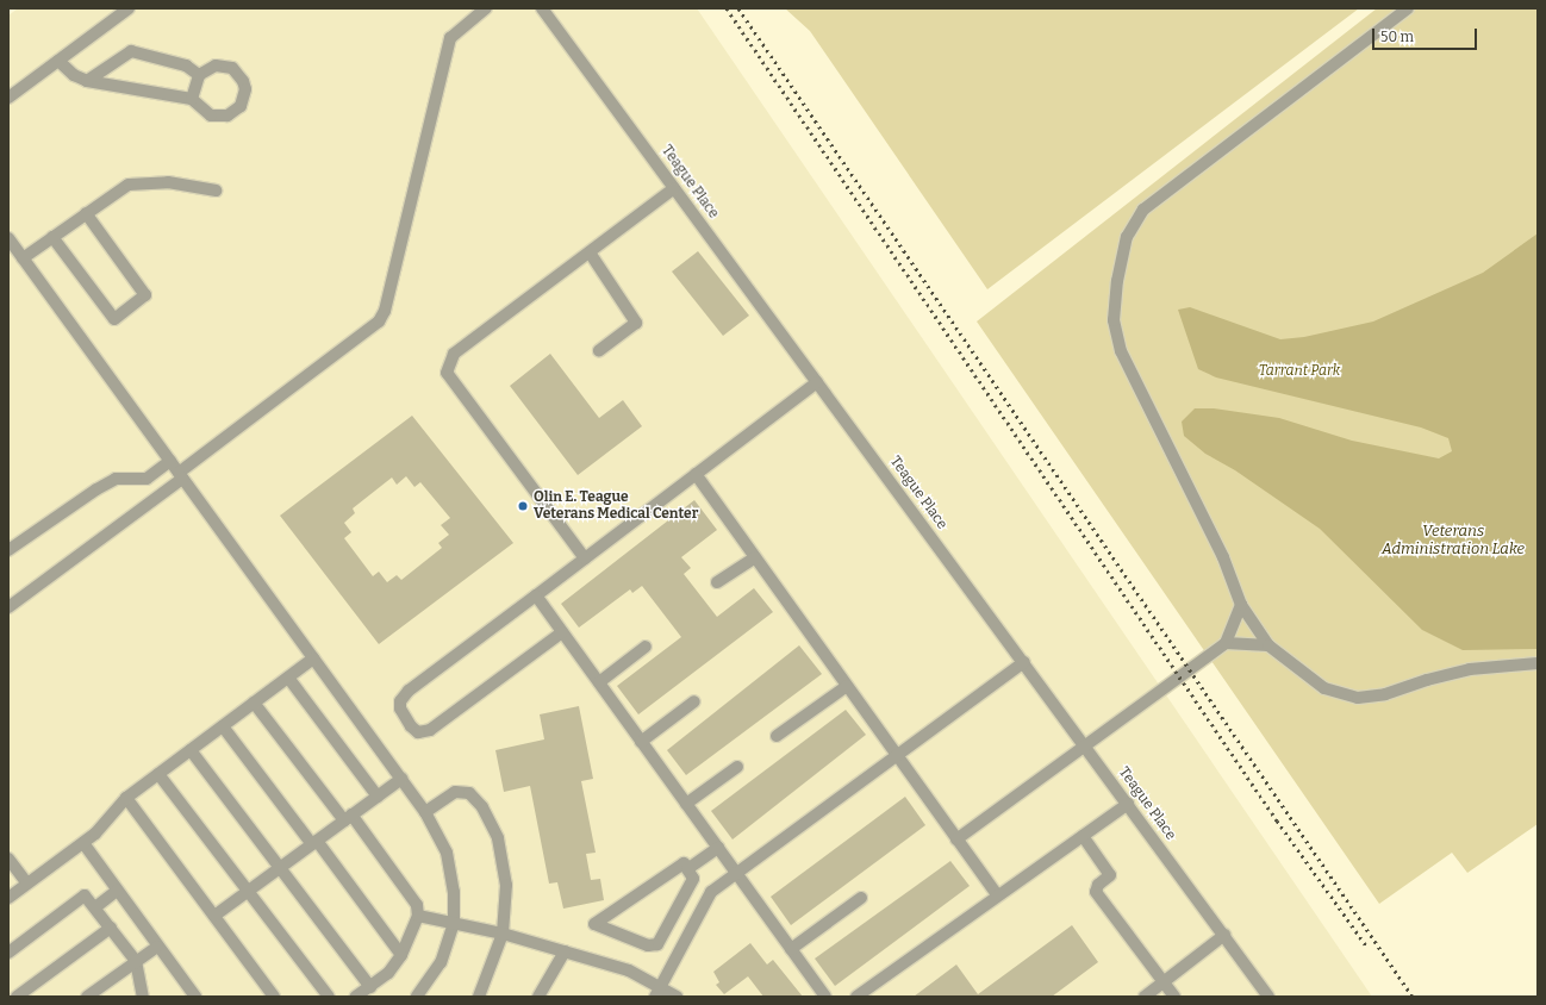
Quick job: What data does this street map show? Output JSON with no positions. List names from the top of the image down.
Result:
{
  "streets": {
    "lane": ["Teague Place"]
  },
  "water": ["Veterans Administration Lake"],
  "parks": ["Tarrant Park"],
  "places": ["Olin E. Teague Veterans Medical Center"],
  "scale_bar": "50 m"
}
